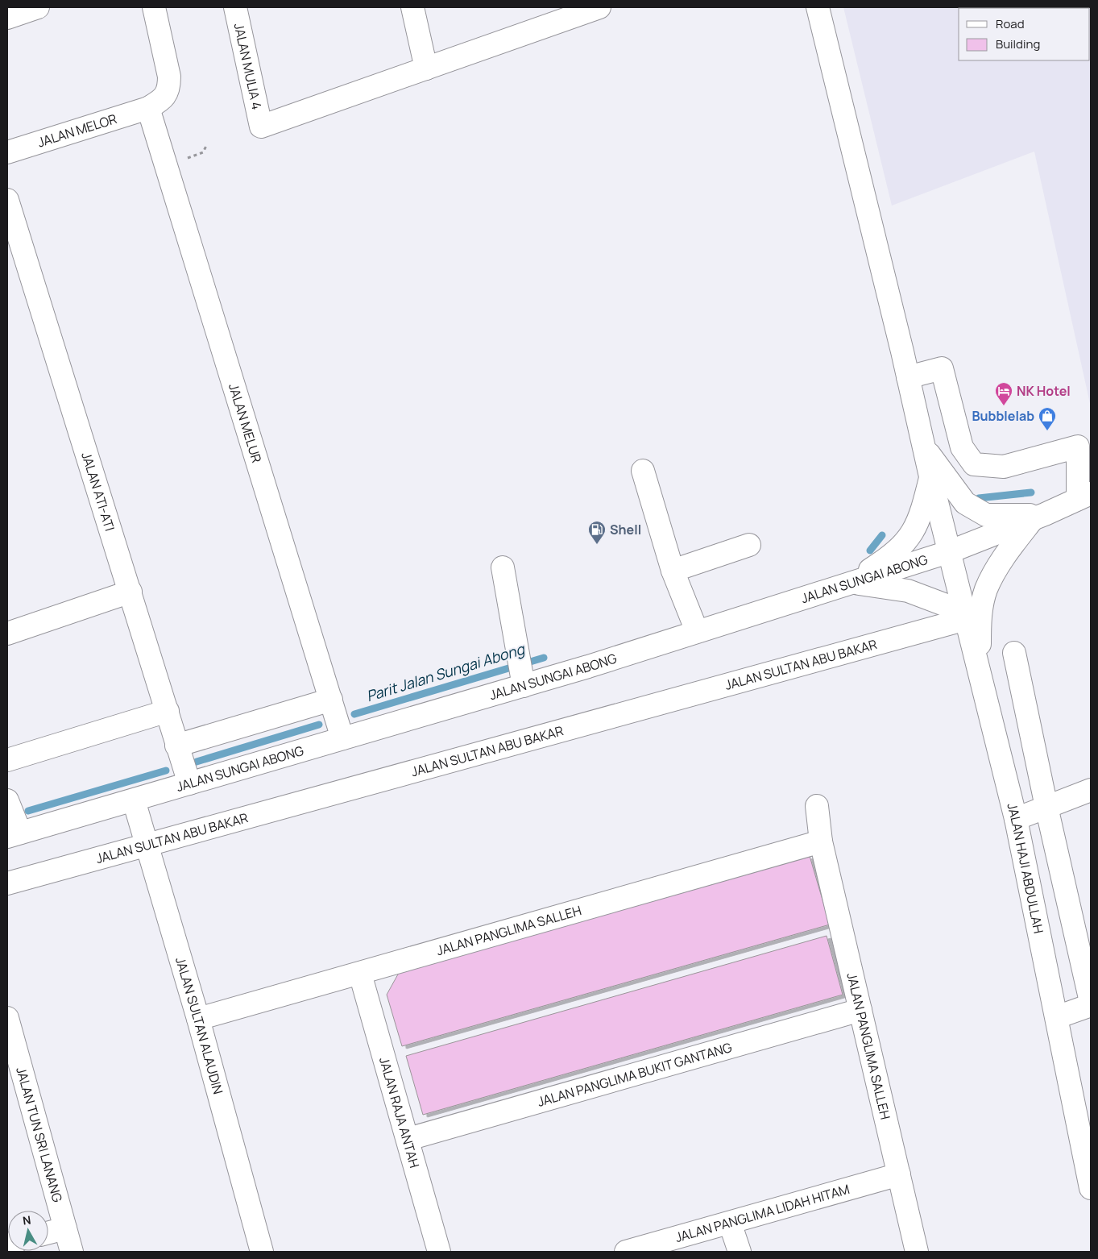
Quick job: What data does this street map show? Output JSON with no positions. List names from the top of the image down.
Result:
{
  "streets": {
    "street": [
      "JALAN MULIA 4",
      "JALAN MELOR",
      "JALAN MELUR",
      "JALAN ATI-ATI",
      "JALAN SUNGAI ABONG",
      "JALAN SULTAN ABU BAKAR",
      "JALAN HAJI ABDULLAH",
      "JALAN PANGLIMA SALLEH",
      "JALAN SULTAN ALAUDIN",
      "JALAN PANGLIMA BUKIT GANTANG",
      "JALAN RAJA ANTAH",
      "JALAN TUN SRI LANANG",
      "JALAN PANGLIMA LIDAH HITAM"
    ]
  },
  "crossings": [
    ["JALAN MELOR", "JALAN MELUR"],
    ["JALAN MELUR", "JALAN SUNGAI ABONG"],
    ["JALAN ATI-ATI", "JALAN SUNGAI ABONG"],
    ["JALAN SUNGAI ABONG", "JALAN HAJI ABDULLAH"],
    ["JALAN SUNGAI ABONG", "JALAN SULTAN ALAUDIN"],
    ["JALAN SULTAN ABU BAKAR", "JALAN HAJI ABDULLAH"],
    ["JALAN SULTAN ABU BAKAR", "JALAN SULTAN ALAUDIN"],
    ["JALAN PANGLIMA SALLEH", "JALAN SULTAN ALAUDIN"],
    ["JALAN PANGLIMA SALLEH", "JALAN PANGLIMA BUKIT GANTANG"],
    ["JALAN PANGLIMA SALLEH", "JALAN RAJA ANTAH"],
    ["JALAN PANGLIMA SALLEH", "JALAN PANGLIMA LIDAH HITAM"],
    ["JALAN PANGLIMA BUKIT GANTANG", "JALAN RAJA ANTAH"]
  ],
  "water": ["Parit Jalan Sungai Abong"],
  "places": {
    "hotel": ["NK Hotel"],
    "shop": ["Bubblelab"],
    "fuel station": ["Shell"]
  },
  "legend": ["Road", "Building"],
  "north": "top"
}
